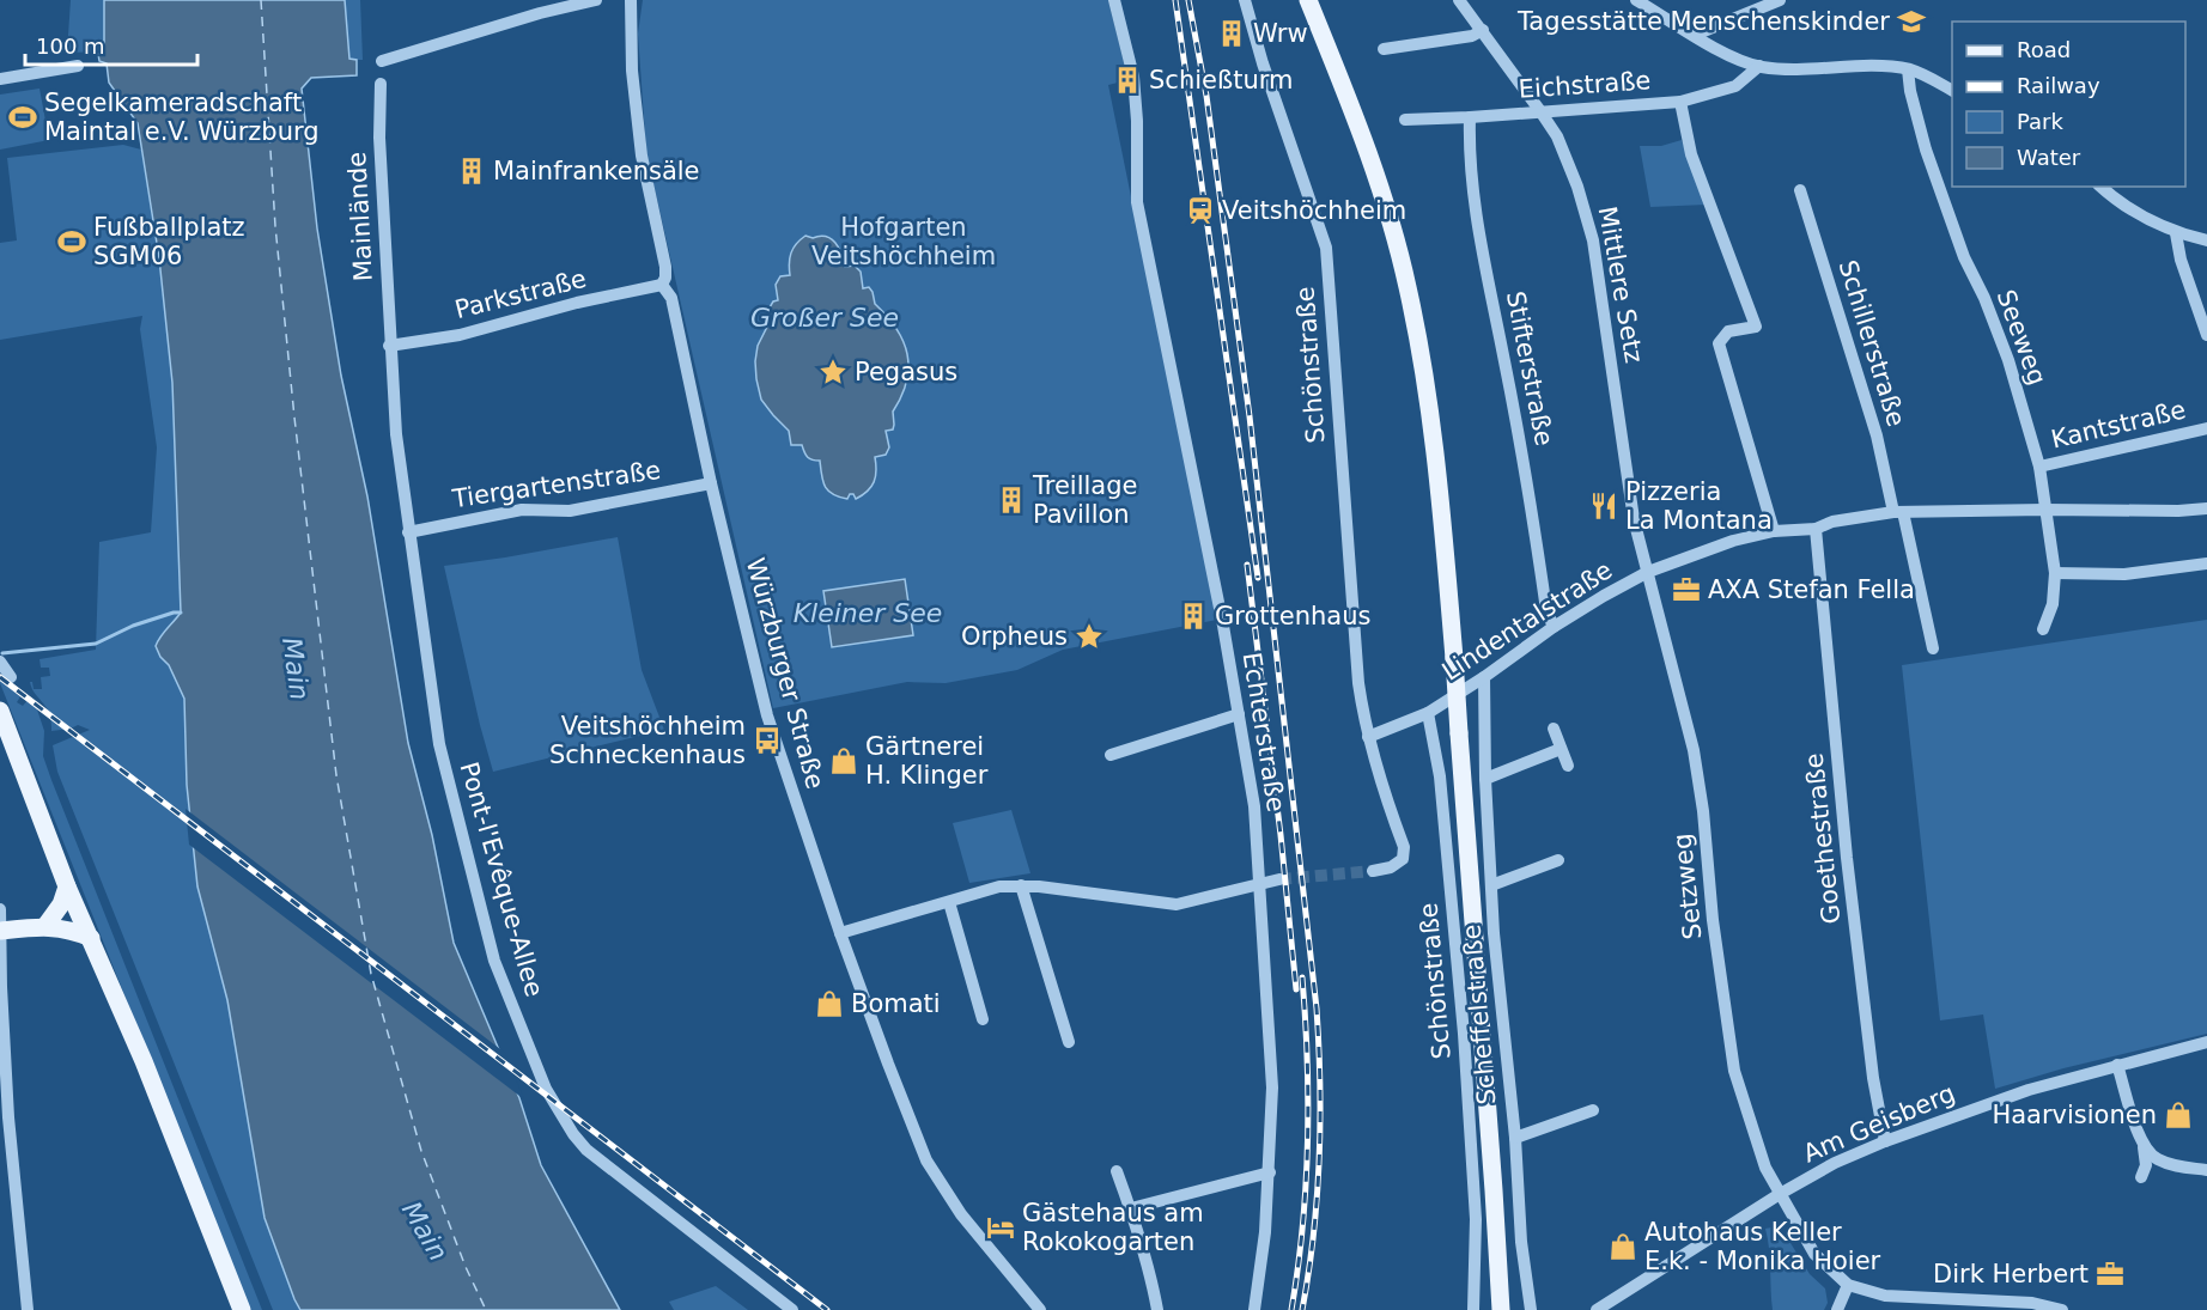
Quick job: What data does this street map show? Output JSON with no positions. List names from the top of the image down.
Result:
{
  "streets": {
    "street": [
      "Eichstraße",
      "Mainlände",
      "Mittlere Setz",
      "Parkstraße",
      "Seeweg",
      "Schillerstraße",
      "Schönstraße",
      "Stifterstraße",
      "Kantstraße",
      "Tiergartenstraße",
      "Lindentalstraße",
      "Würzburger Straße",
      "Echterstraße",
      "Goethestraße",
      "Pont-l'Evêque-Allee",
      "Setzweg",
      "Scheffelstraße",
      "Am Geisberg"
    ]
  },
  "crossings": [
    ["Eichstraße", "Mittlere Setz"],
    ["Eichstraße", "Stifterstraße"],
    ["Mainlände", "Parkstraße"],
    ["Mainlände", "Pont-l'Evêque-Allee"],
    ["Mittlere Setz", "Lindentalstraße"],
    ["Mittlere Setz", "Setzweg"],
    ["Parkstraße", "Würzburger Straße"],
    ["Parkstraße", "Pont-l'Evêque-Allee"],
    ["Seeweg", "Kantstraße"],
    ["Seeweg", "Lindentalstraße"],
    ["Schillerstraße", "Lindentalstraße"],
    ["Schönstraße", "Lindentalstraße"],
    ["Stifterstraße", "Lindentalstraße"],
    ["Tiergartenstraße", "Würzburger Straße"],
    ["Tiergartenstraße", "Pont-l'Evêque-Allee"],
    ["Lindentalstraße", "Goethestraße"],
    ["Lindentalstraße", "Setzweg"],
    ["Lindentalstraße", "Scheffelstraße"],
    ["Goethestraße", "Am Geisberg"],
    ["Setzweg", "Am Geisberg"]
  ],
  "water": ["Großer See", "Kleiner See", "Main"],
  "parks": ["Hofgarten Veitshöchheim"],
  "places": {
    "school or university": ["Tagesstätte Menschenskinder"],
    "building": [
      "Wrw",
      "Schießturm",
      "Mainfrankensäle",
      "Treillage Pavillon",
      "Grottenhaus"
    ],
    "sports": ["Segelkameradschaft Maintal e.V. Würzburg", "Fußballplatz SGM06"],
    "station": ["Veitshöchheim"],
    "place": ["Pegasus", "Orpheus"],
    "restaurant": ["Pizzeria La Montana"],
    "office": ["AXA Stefan Fella", "Dirk Herbert"],
    "bus stop": ["Veitshöchheim Schneckenhaus"],
    "shop": [
      "Gärtnerei H. Klinger",
      "Bomati",
      "Haarvisionen",
      "Autohaus Keller E.k. - Monika Hoier"
    ],
    "hotel": ["Gästehaus am Rokokogarten"]
  },
  "legend": [
    "Road",
    "Railway",
    "Park",
    "Water"
  ],
  "scale_bar": "100 m"
}
